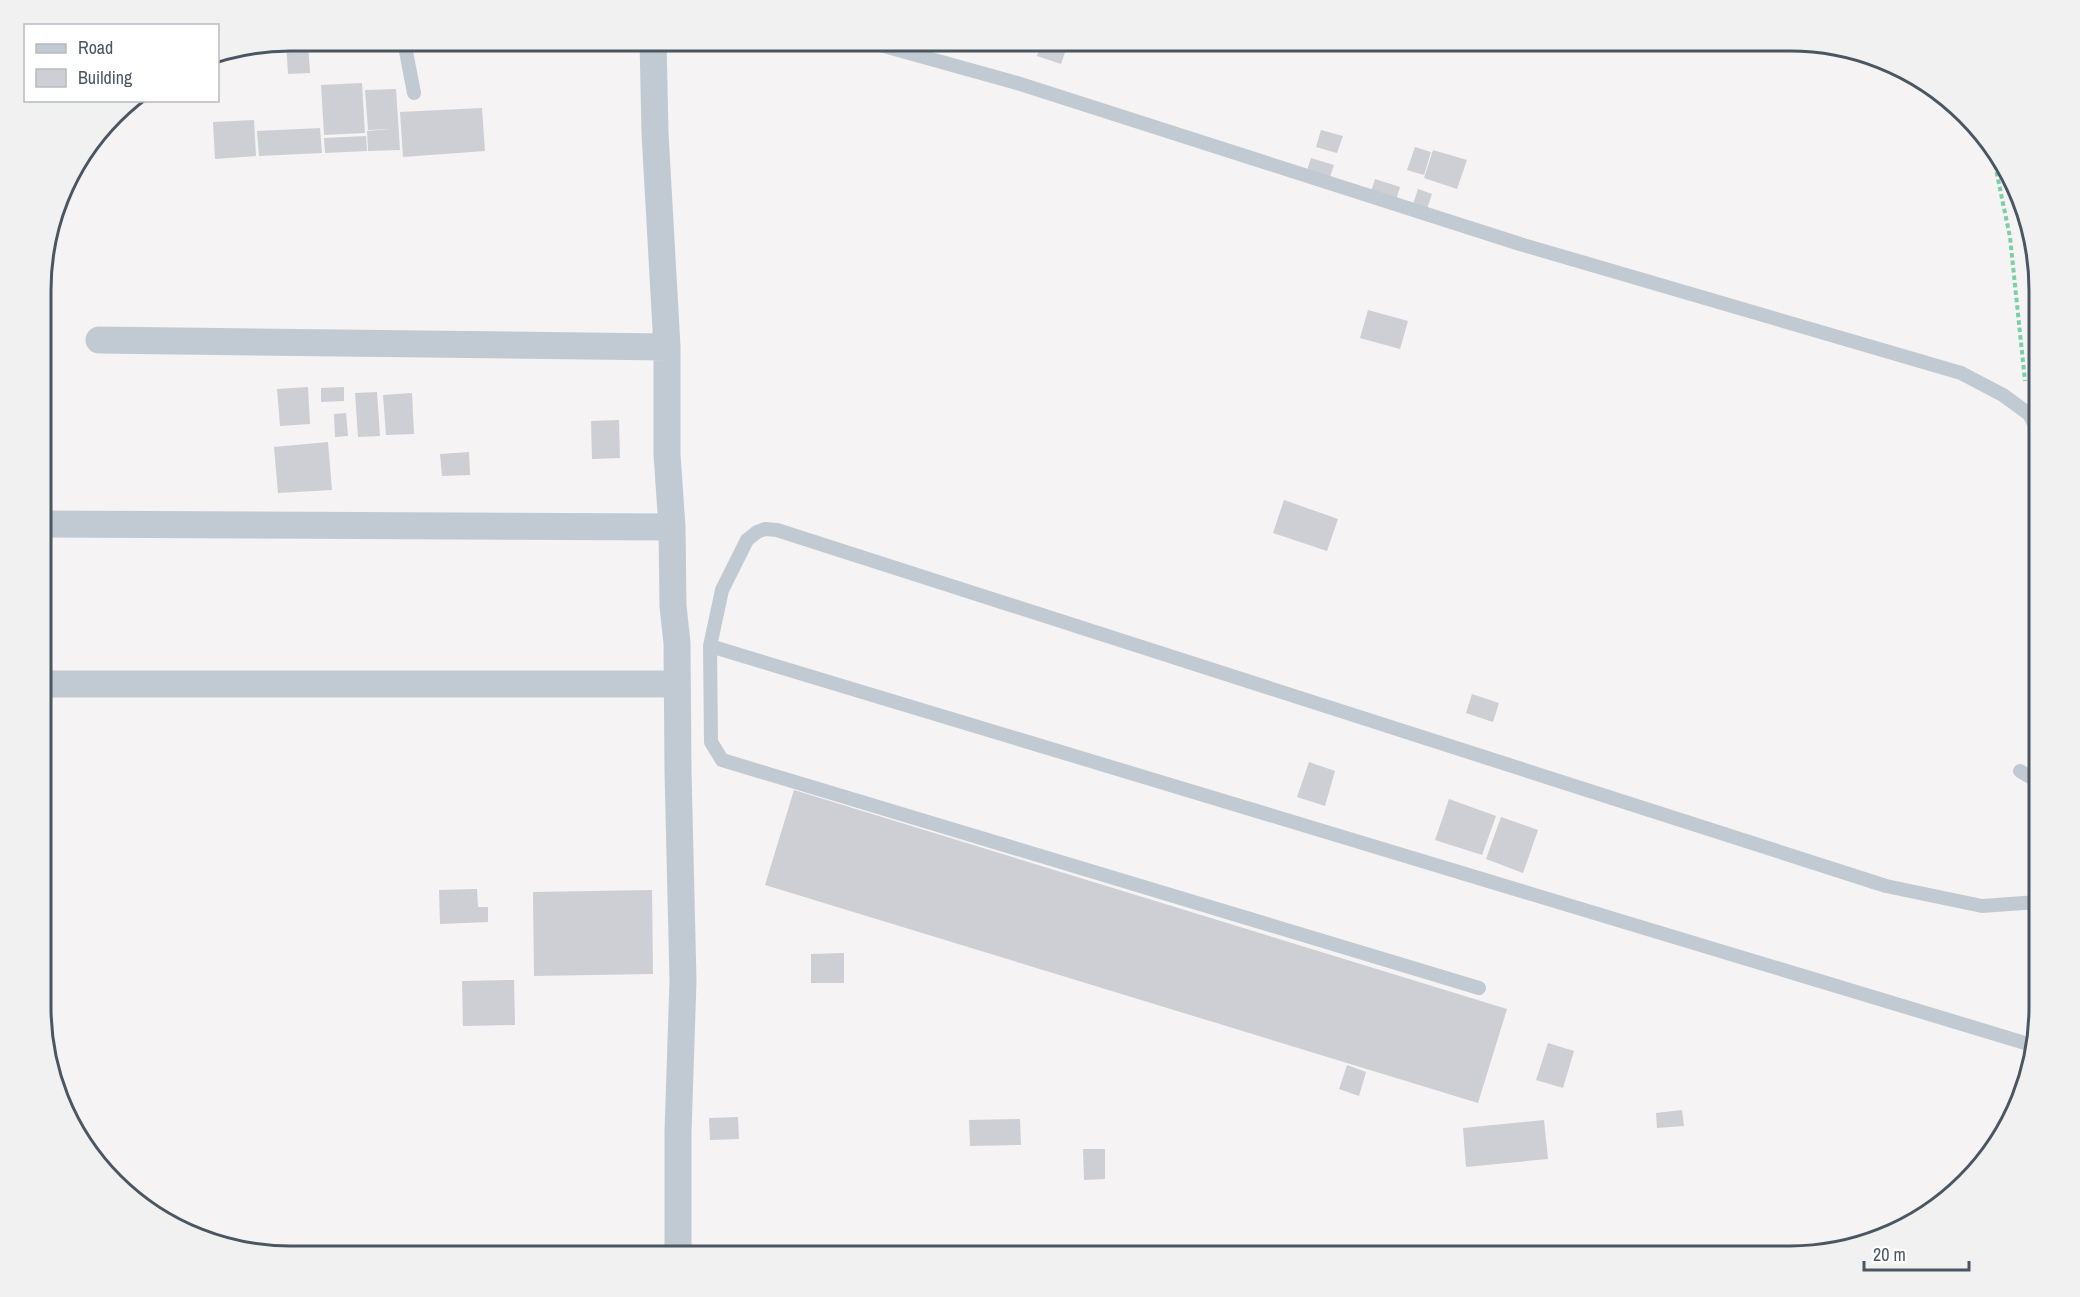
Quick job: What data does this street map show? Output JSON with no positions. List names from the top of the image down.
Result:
{
  "legend": ["Road", "Building"],
  "scale_bar": "20 m"
}
